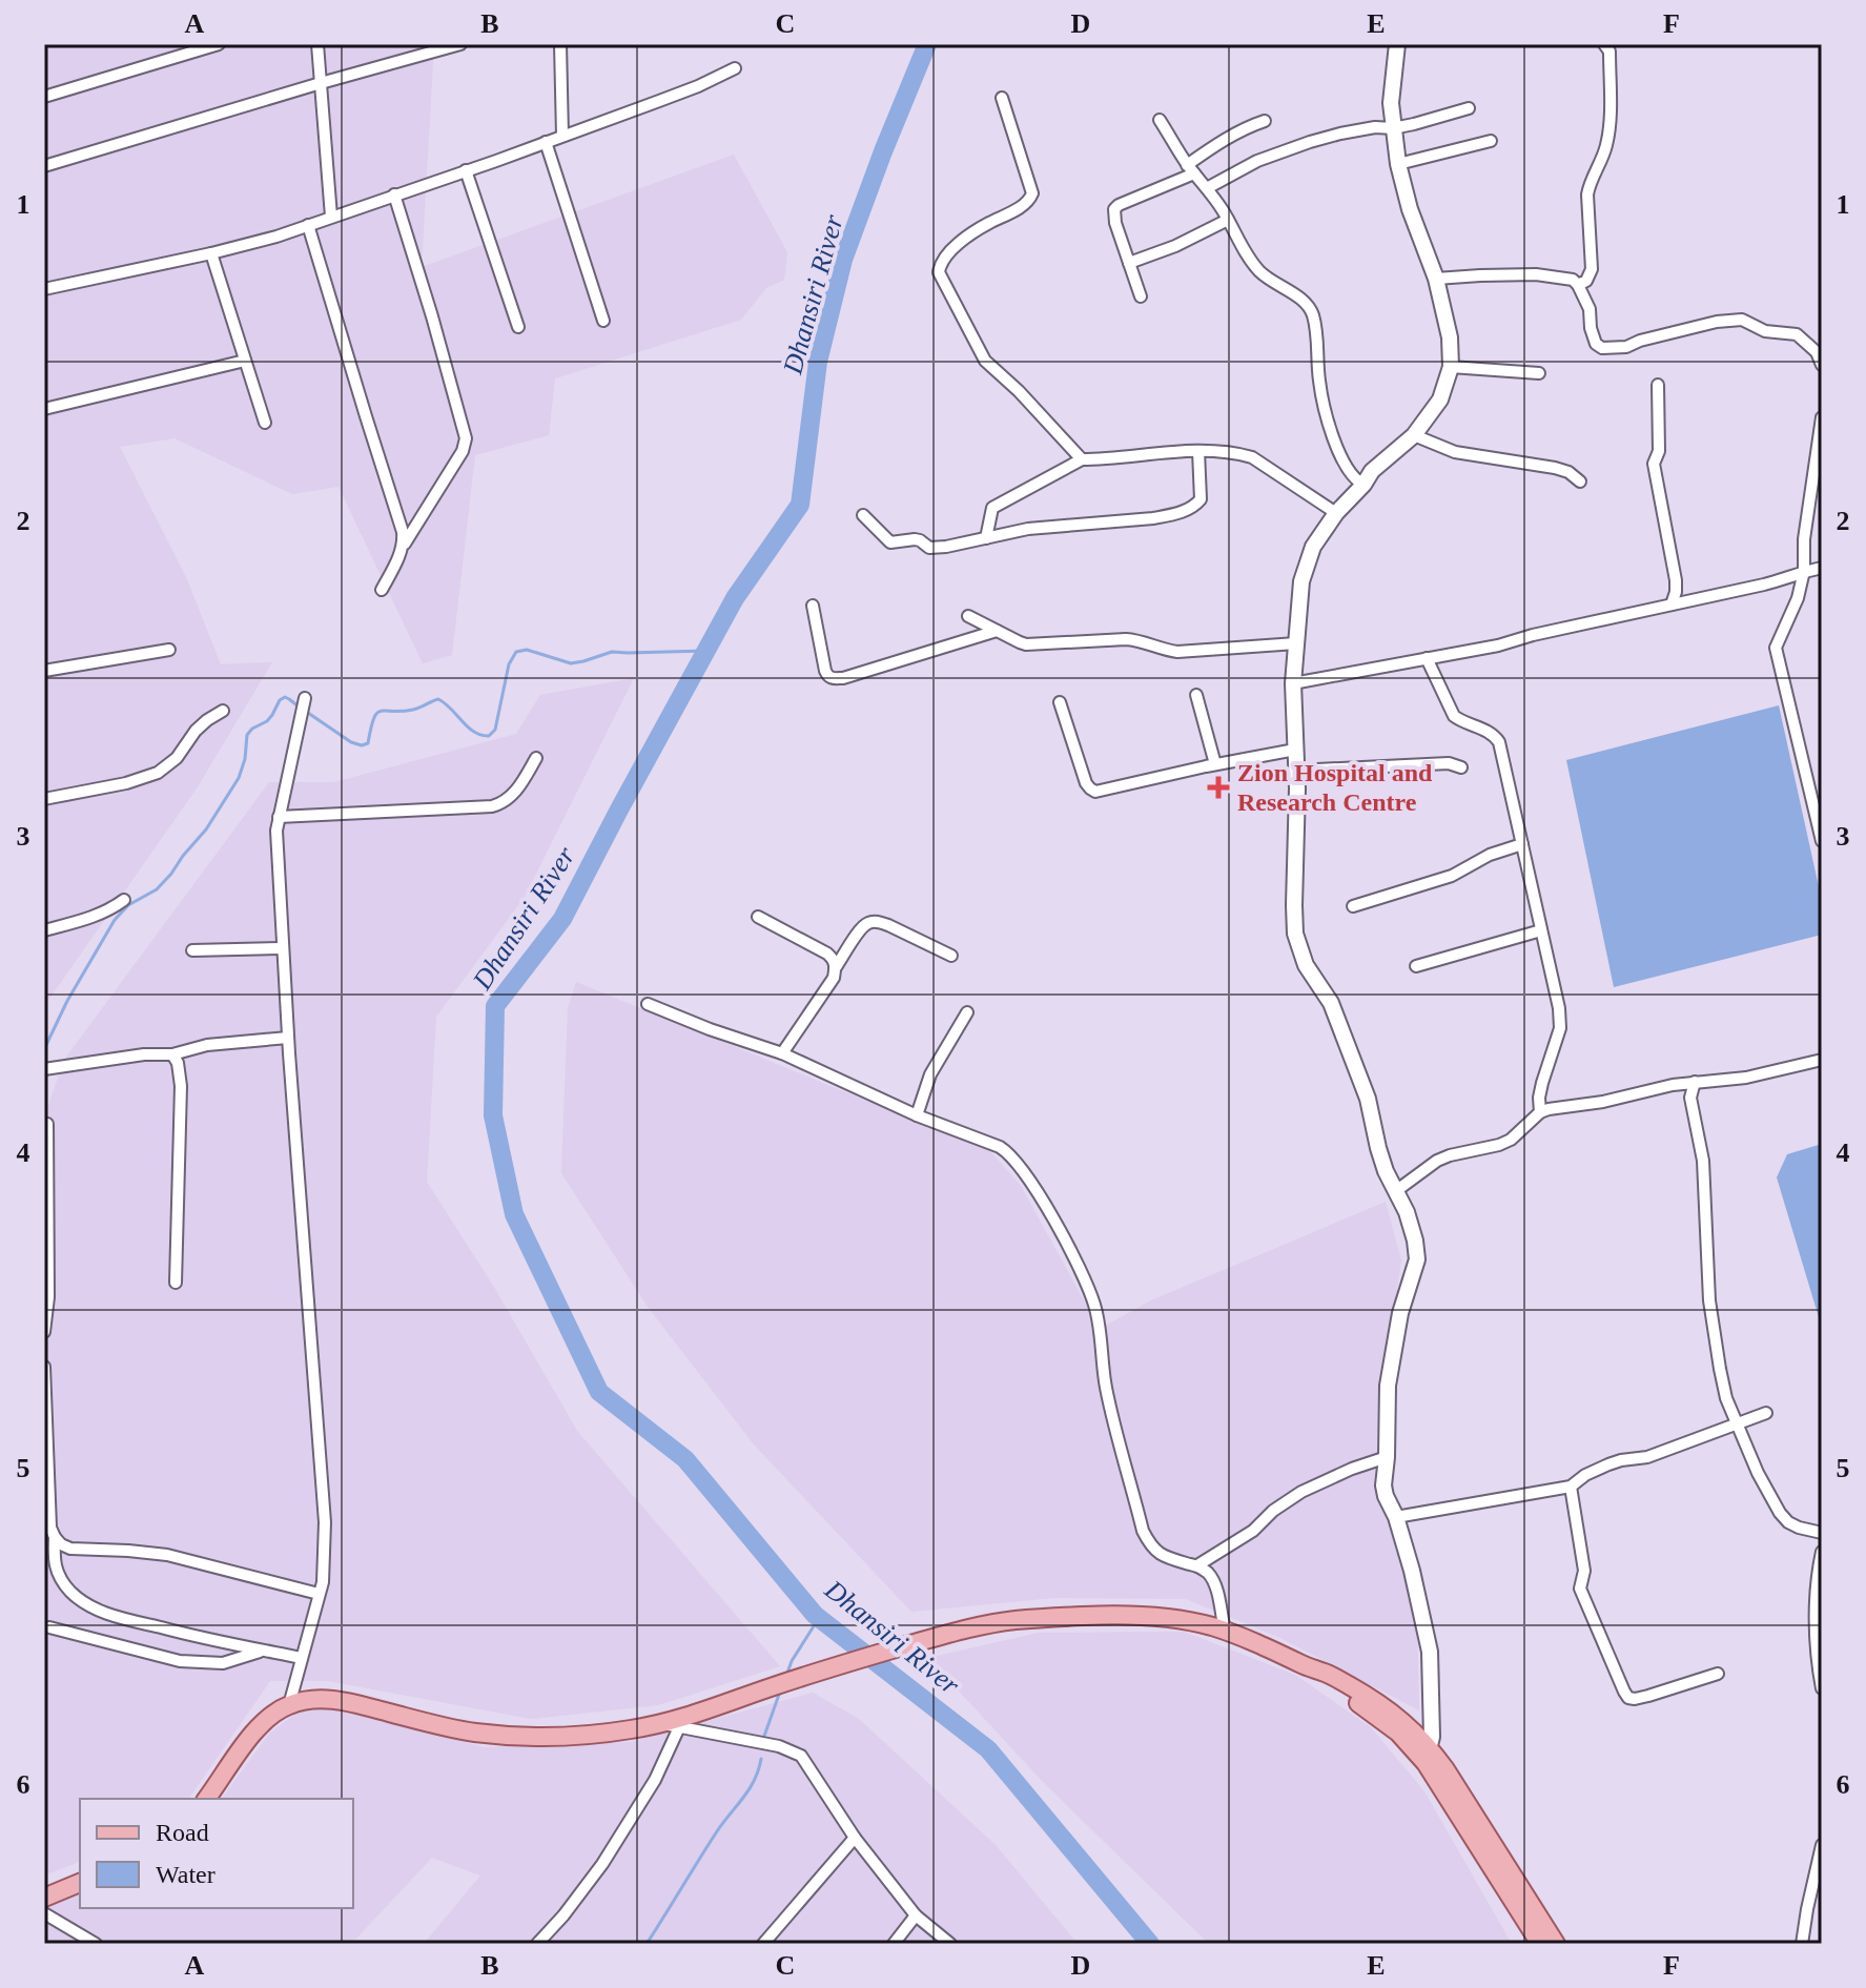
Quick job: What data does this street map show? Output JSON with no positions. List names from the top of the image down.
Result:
{
  "water": ["Dhansiri River"],
  "places": {
    "health": ["Zion Hospital and Research Centre"]
  },
  "legend": ["Road", "Water"],
  "grid": {
    "columns": [
      "A",
      "B",
      "C",
      "D",
      "E",
      "F"
    ],
    "rows": [
      "1",
      "2",
      "3",
      "4",
      "5",
      "6"
    ]
  }
}
